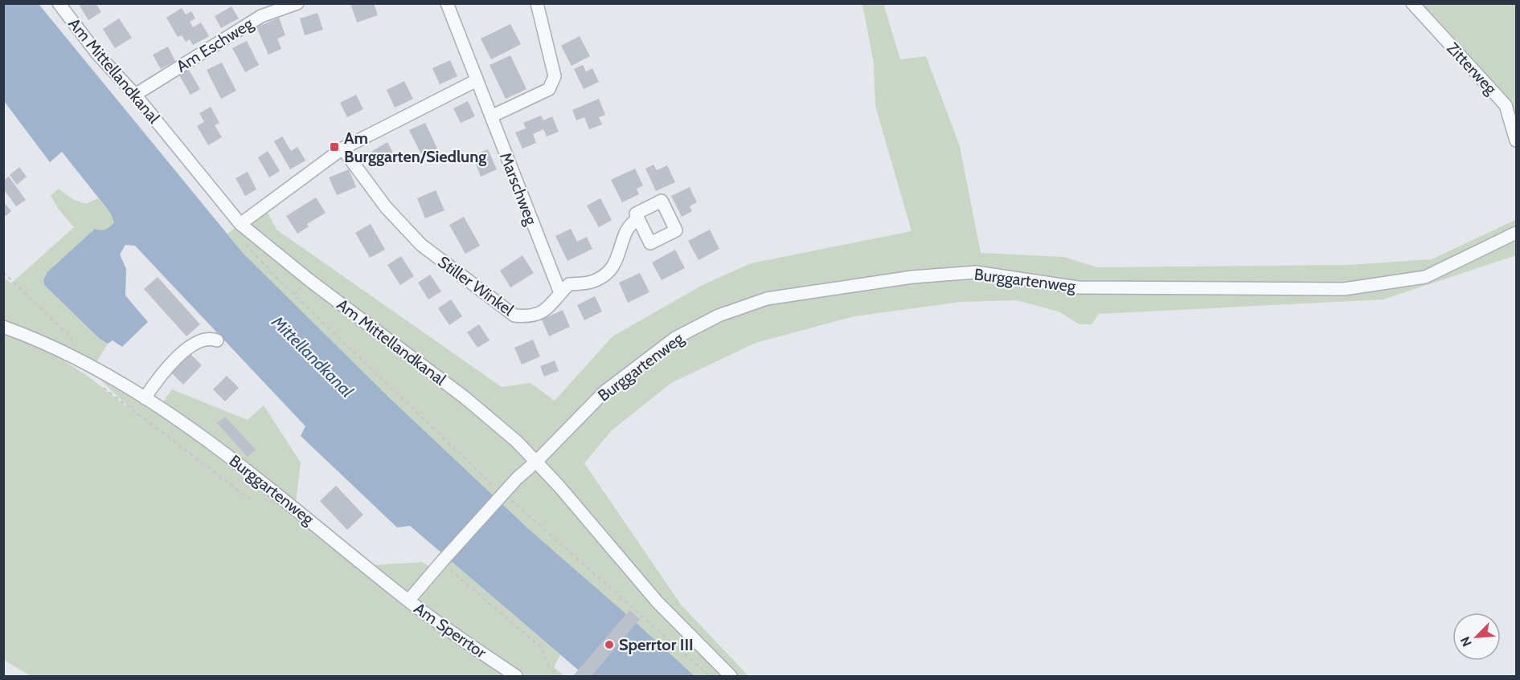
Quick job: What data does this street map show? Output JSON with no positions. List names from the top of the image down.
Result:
{
  "streets": {
    "street": [
      "Am Eschweg",
      "Zitterweg",
      "Am Mittellandkanal",
      "Marschweg",
      "Burggartenweg",
      "Stiller Winkel",
      "Am Sperrtor"
    ]
  },
  "crossings": [
    ["Am Eschweg", "Am Mittellandkanal"],
    ["Am Mittellandkanal", "Burggartenweg"],
    ["Marschweg", "Stiller Winkel"],
    ["Burggartenweg", "Am Sperrtor"]
  ],
  "water": ["Mittellandkanal"],
  "places": {
    "transit": ["Am Burggarten/Siedlung"],
    "other": ["Sperrtor III"]
  },
  "north": "bottom left"
}
